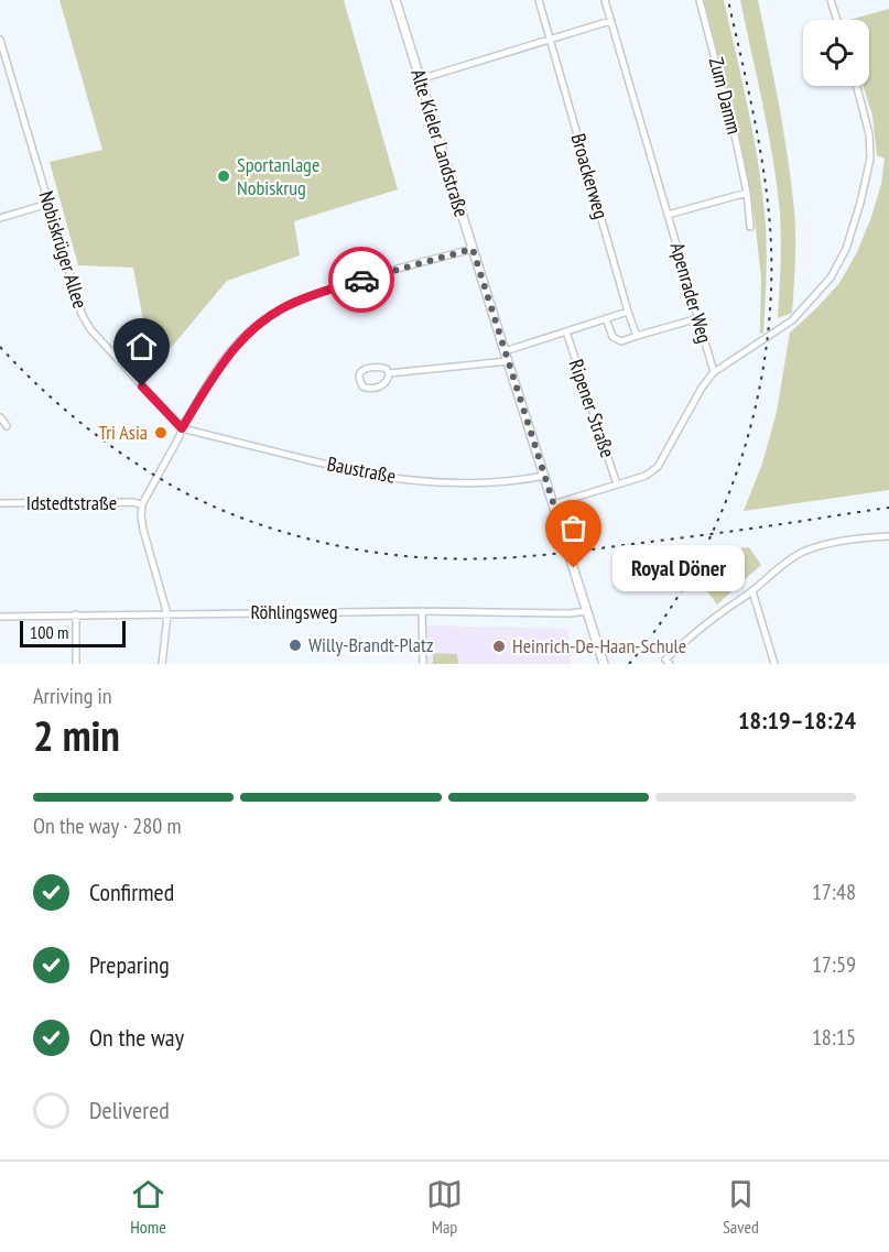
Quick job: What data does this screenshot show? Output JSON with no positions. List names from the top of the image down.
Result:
{
  "streets": {
    "street": [
      "Zum Damm",
      "Alte Kieler Landstraße",
      "Broackerweg",
      "Nobiskrüger Allee",
      "Apenrader Weg",
      "Ripener Straße",
      "Baustraße",
      "Idstedtstraße",
      "Röhlingsweg"
    ]
  },
  "crossings": [
    ["Alte Kieler Landstraße", "Baustraße"],
    ["Alte Kieler Landstraße", "Röhlingsweg"],
    ["Nobiskrüger Allee", "Baustraße"]
  ],
  "places": [
    "Sportanlage Nobiskrug",
    "Tri Asia",
    "Royal Döner",
    "Willy-Brandt-Platz",
    "Heinrich-De-Haan-Schule"
  ],
  "scale_bar": "100 m",
  "page": {
    "bubble": "Royal Döner",
    "scale": "100 m",
    "heading": ["2 min", "Arriving in", "18:19–18:24"],
    "bar": "On the way · 280 m",
    "list": [
      ["Confirmed", "17:48"],
      ["Preparing", "17:59"],
      ["On the way", "18:15"],
      "Delivered"
    ],
    "tabs": ["Home", "Map", "Saved"]
  }
}
